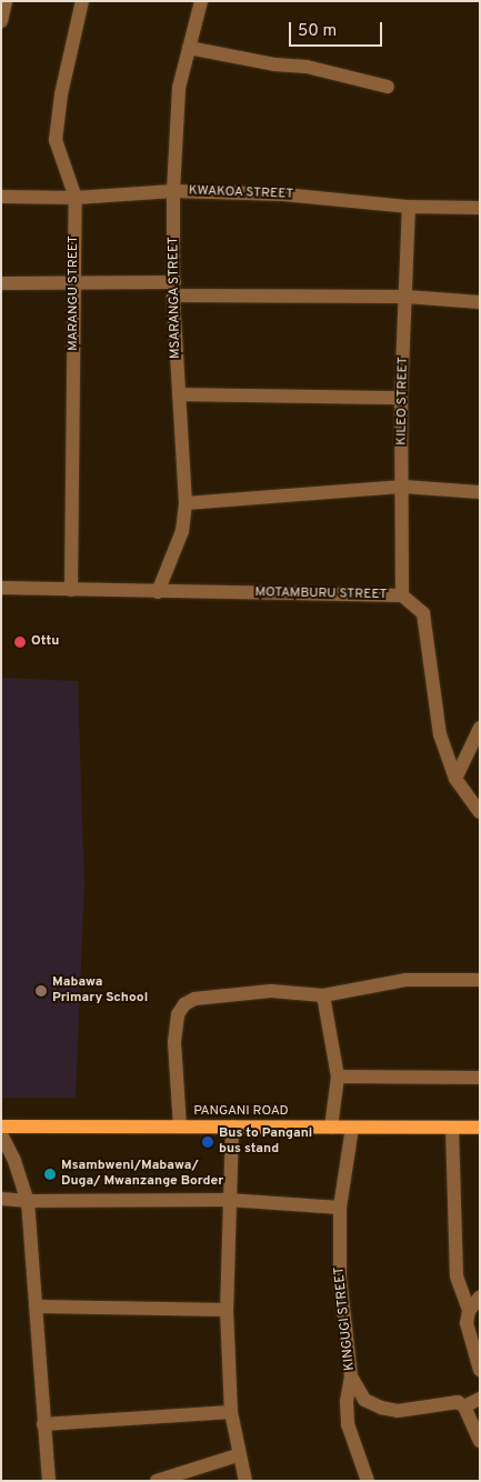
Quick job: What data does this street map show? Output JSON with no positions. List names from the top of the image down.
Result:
{
  "streets": {
    "main road": ["PANGANI ROAD"],
    "street": [
      "KWAKOA STREET",
      "MARANGU STREET",
      "MSARANGA STREET",
      "KILEO STREET",
      "MOTAMBURU STREET",
      "KINGUGI STREET"
    ]
  },
  "crossings": [
    ["KWAKOA STREET", "MARANGU STREET"],
    ["KWAKOA STREET", "MSARANGA STREET"],
    ["KWAKOA STREET", "KILEO STREET"],
    ["MARANGU STREET", "MOTAMBURU STREET"],
    ["MSARANGA STREET", "MOTAMBURU STREET"],
    ["KILEO STREET", "MOTAMBURU STREET"],
    ["PANGANI ROAD", "KINGUGI STREET"]
  ],
  "places": [
    "Ottu",
    "Mabawa Primary School",
    "Bus to Pangani bus stand",
    "Msambweni/Mabawa/ Duga/ Mwanzange Border"
  ],
  "scale_bar": "50 m"
}
